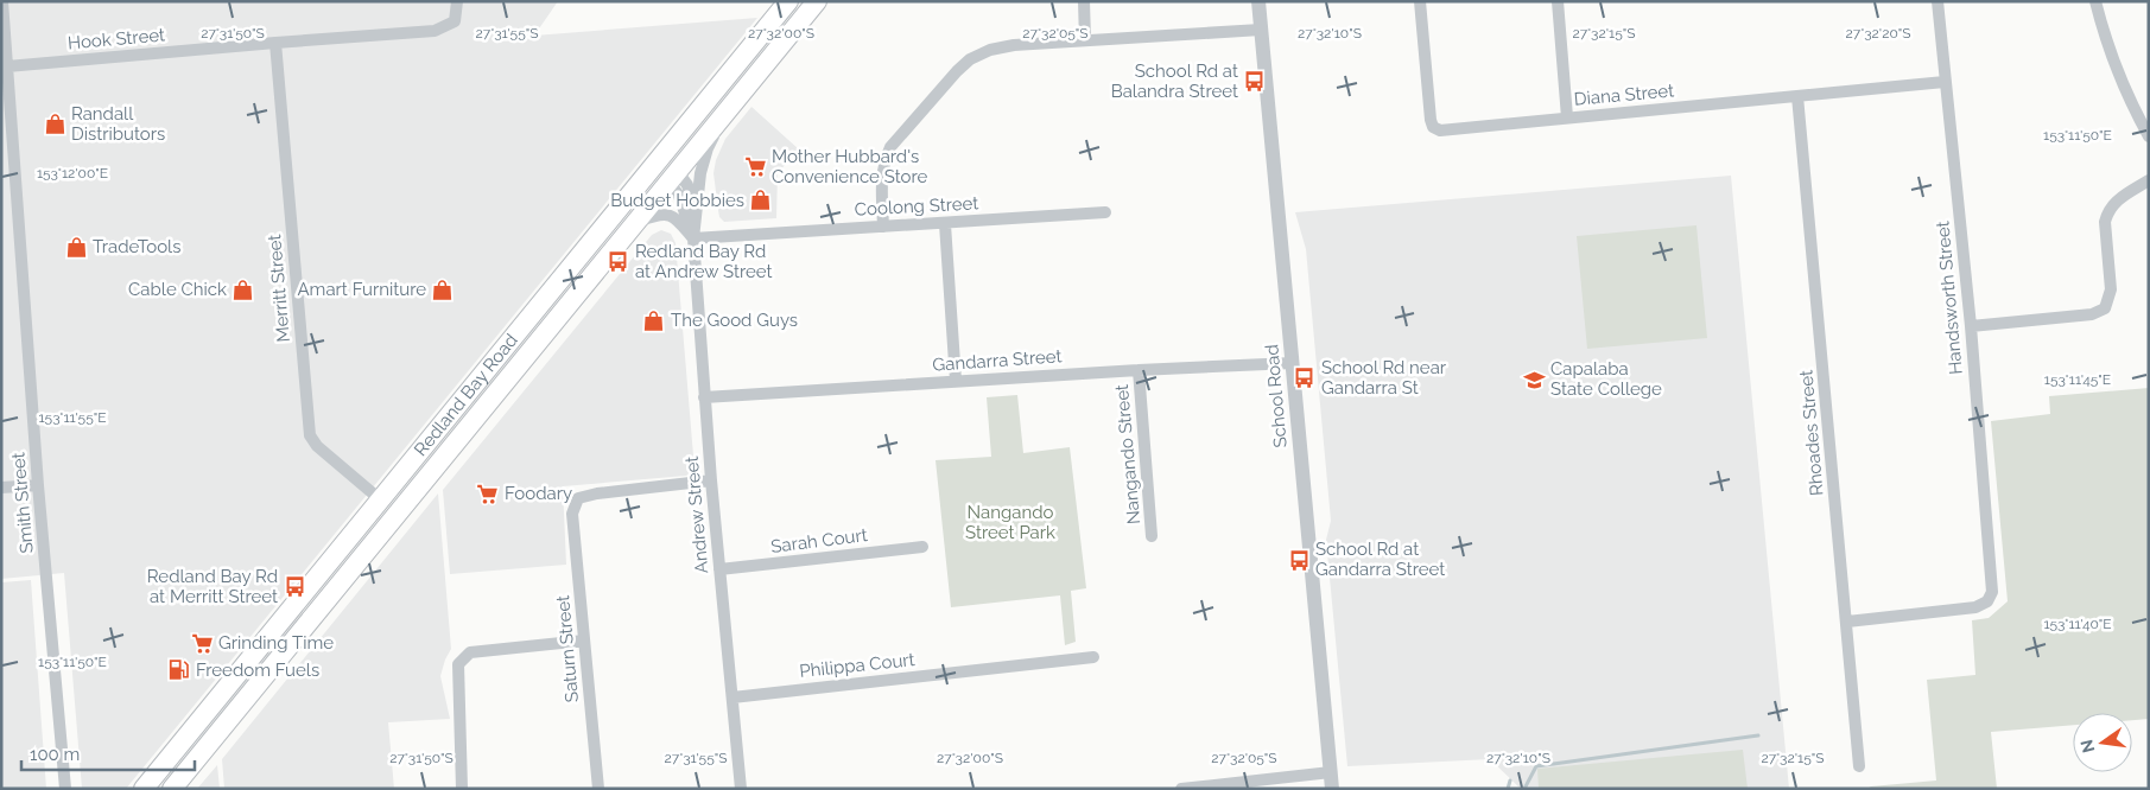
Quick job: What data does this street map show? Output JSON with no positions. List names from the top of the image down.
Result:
{
  "streets": {
    "main road": ["Redland Bay Road"],
    "street": [
      "Hook Street",
      "Diana Street",
      "Coolong Street",
      "Merritt Street",
      "Handsworth Street",
      "Gandarra Street",
      "School Road",
      "Rhoades Street",
      "Nangando Street",
      "Smith Street",
      "Andrew Street",
      "Sarah Court",
      "Saturn Street",
      "Philippa Court"
    ]
  },
  "crossings": [
    ["Hook Street", "Merritt Street"],
    ["Hook Street", "Smith Street"],
    ["Diana Street", "Handsworth Street"],
    ["Diana Street", "Rhoades Street"],
    ["Coolong Street", "Andrew Street"],
    ["Merritt Street", "Redland Bay Road"],
    ["Handsworth Street", "Rhoades Street"],
    ["Gandarra Street", "School Road"],
    ["Gandarra Street", "Nangando Street"],
    ["Gandarra Street", "Andrew Street"],
    ["Redland Bay Road", "Andrew Street"],
    ["Andrew Street", "Sarah Court"],
    ["Andrew Street", "Saturn Street"],
    ["Andrew Street", "Philippa Court"]
  ],
  "parks": ["Nangando Street Park"],
  "places": {
    "bus stop": [
      "School Rd at Balandra Street",
      "Redland Bay Rd at Andrew Street",
      "School Rd near Gandarra St",
      "School Rd at Gandarra Street",
      "Redland Bay Rd at Merritt Street"
    ],
    "shop": [
      "Randall Distributors",
      "Budget Hobbies",
      "TradeTools",
      "Cable Chick",
      "Amart Furniture",
      "The Good Guys"
    ],
    "supermarket": ["Mother Hubbard's Convenience Store", "Foodary", "Grinding Time"],
    "school or university": ["Capalaba State College"],
    "fuel station": ["Freedom Fuels"]
  },
  "scale_bar": "100 m",
  "north": "left",
  "coordinates": [
    "27°31'50\"S",
    "27°31'55\"S",
    "27°32'00\"S",
    "27°32'05\"S",
    "27°32'10\"S",
    "27°32'15\"S",
    "27°32'20\"S",
    "153°11'50\"E",
    "153°12'00\"E",
    "153°11'45\"E",
    "153°11'55\"E",
    "153°11'40\"E"
  ]
}
